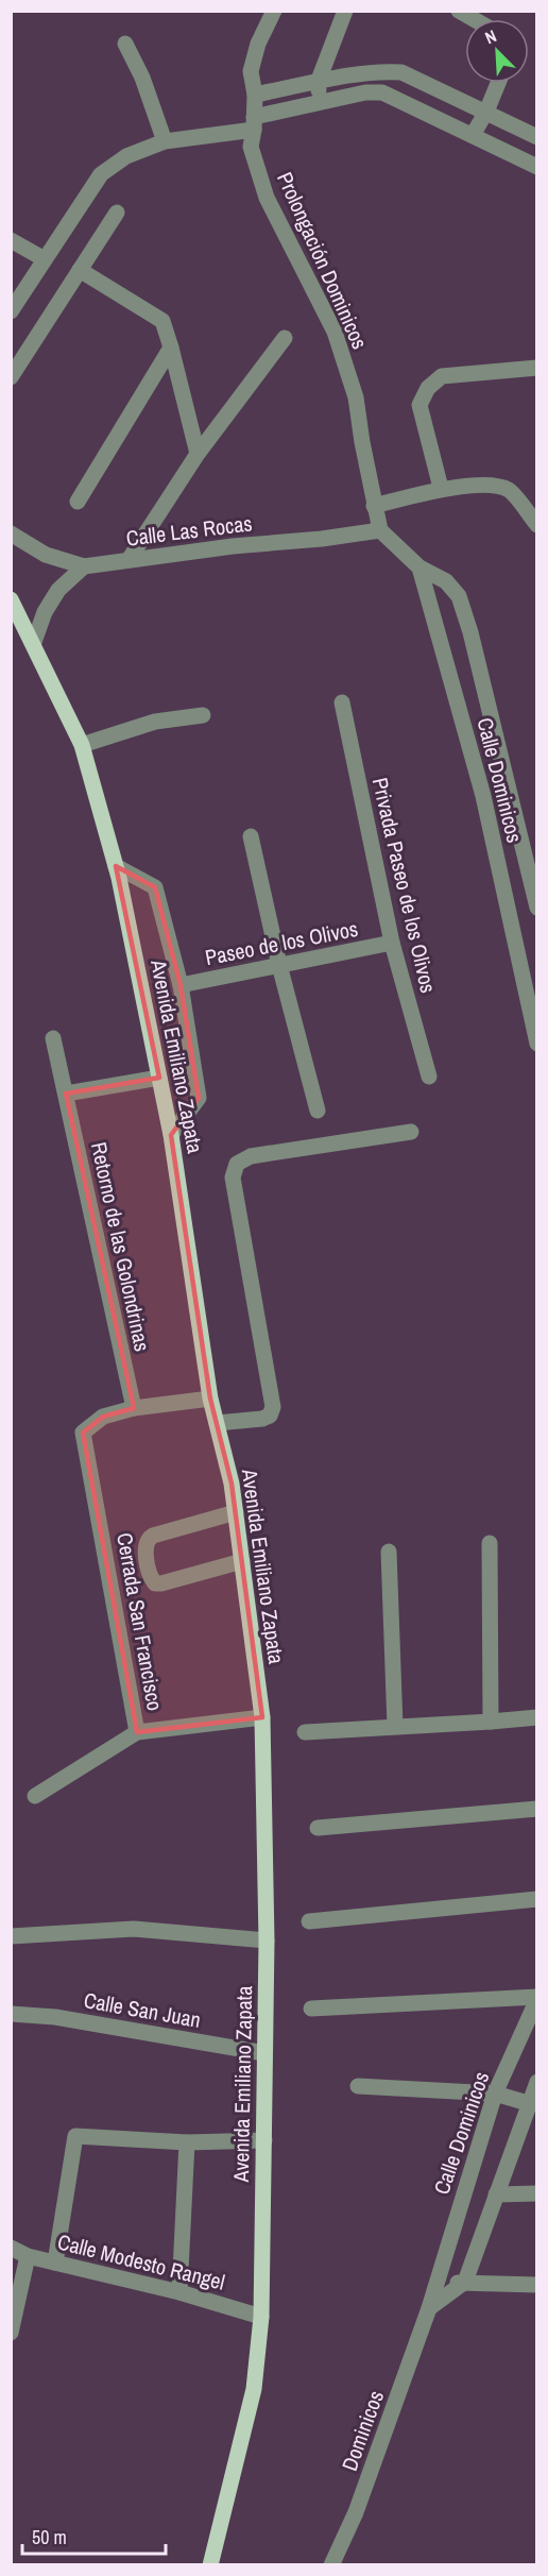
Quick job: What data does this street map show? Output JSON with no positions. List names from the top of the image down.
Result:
{
  "streets": {
    "main road": ["Avenida Emiliano Zapata"],
    "street": [
      "Prolongación Dominicos",
      "Calle Las Rocas",
      "Calle Dominicos",
      "Privada Paseo de los Olivos",
      "Paseo de los Olivos",
      "Retorno de las Golondrinas",
      "Cerrada San Francisco",
      "Calle San Juan",
      "Calle Modesto Rangel",
      "Dominicos"
    ]
  },
  "crossings": [
    ["Prolongación Dominicos", "Calle Las Rocas"],
    ["Prolongación Dominicos", "Calle Dominicos"],
    ["Calle Las Rocas", "Calle Dominicos"],
    ["Calle Dominicos", "Dominicos"],
    ["Privada Paseo de los Olivos", "Paseo de los Olivos"],
    ["Paseo de los Olivos", "Avenida Emiliano Zapata"],
    ["Avenida Emiliano Zapata", "Cerrada San Francisco"],
    ["Avenida Emiliano Zapata", "Calle San Juan"],
    ["Avenida Emiliano Zapata", "Calle Modesto Rangel"],
    ["Retorno de las Golondrinas", "Cerrada San Francisco"]
  ],
  "scale_bar": "50 m",
  "north": "top left"
}
